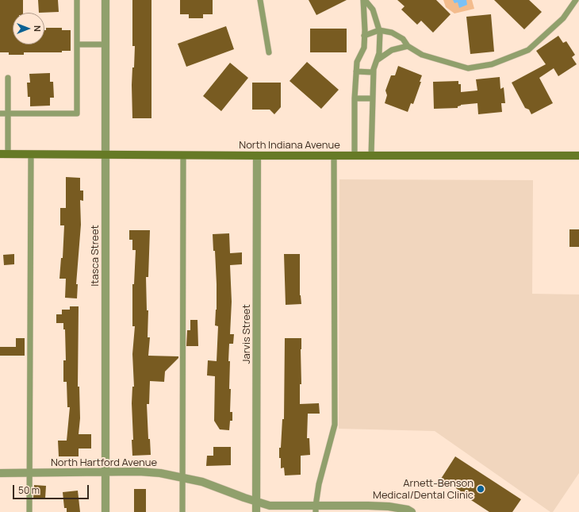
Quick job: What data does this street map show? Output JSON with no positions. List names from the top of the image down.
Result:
{
  "streets": {
    "main road": ["North Indiana Avenue"],
    "street": ["Itasca Street", "Jarvis Street", "North Hartford Avenue"]
  },
  "crossings": [
    ["North Indiana Avenue", "Itasca Street"],
    ["North Indiana Avenue", "Jarvis Street"],
    ["Itasca Street", "North Hartford Avenue"],
    ["Jarvis Street", "North Hartford Avenue"]
  ],
  "places": ["Arnett-Benson Medical/Dental Clinic"],
  "scale_bar": "50 m",
  "north": "right"
}
